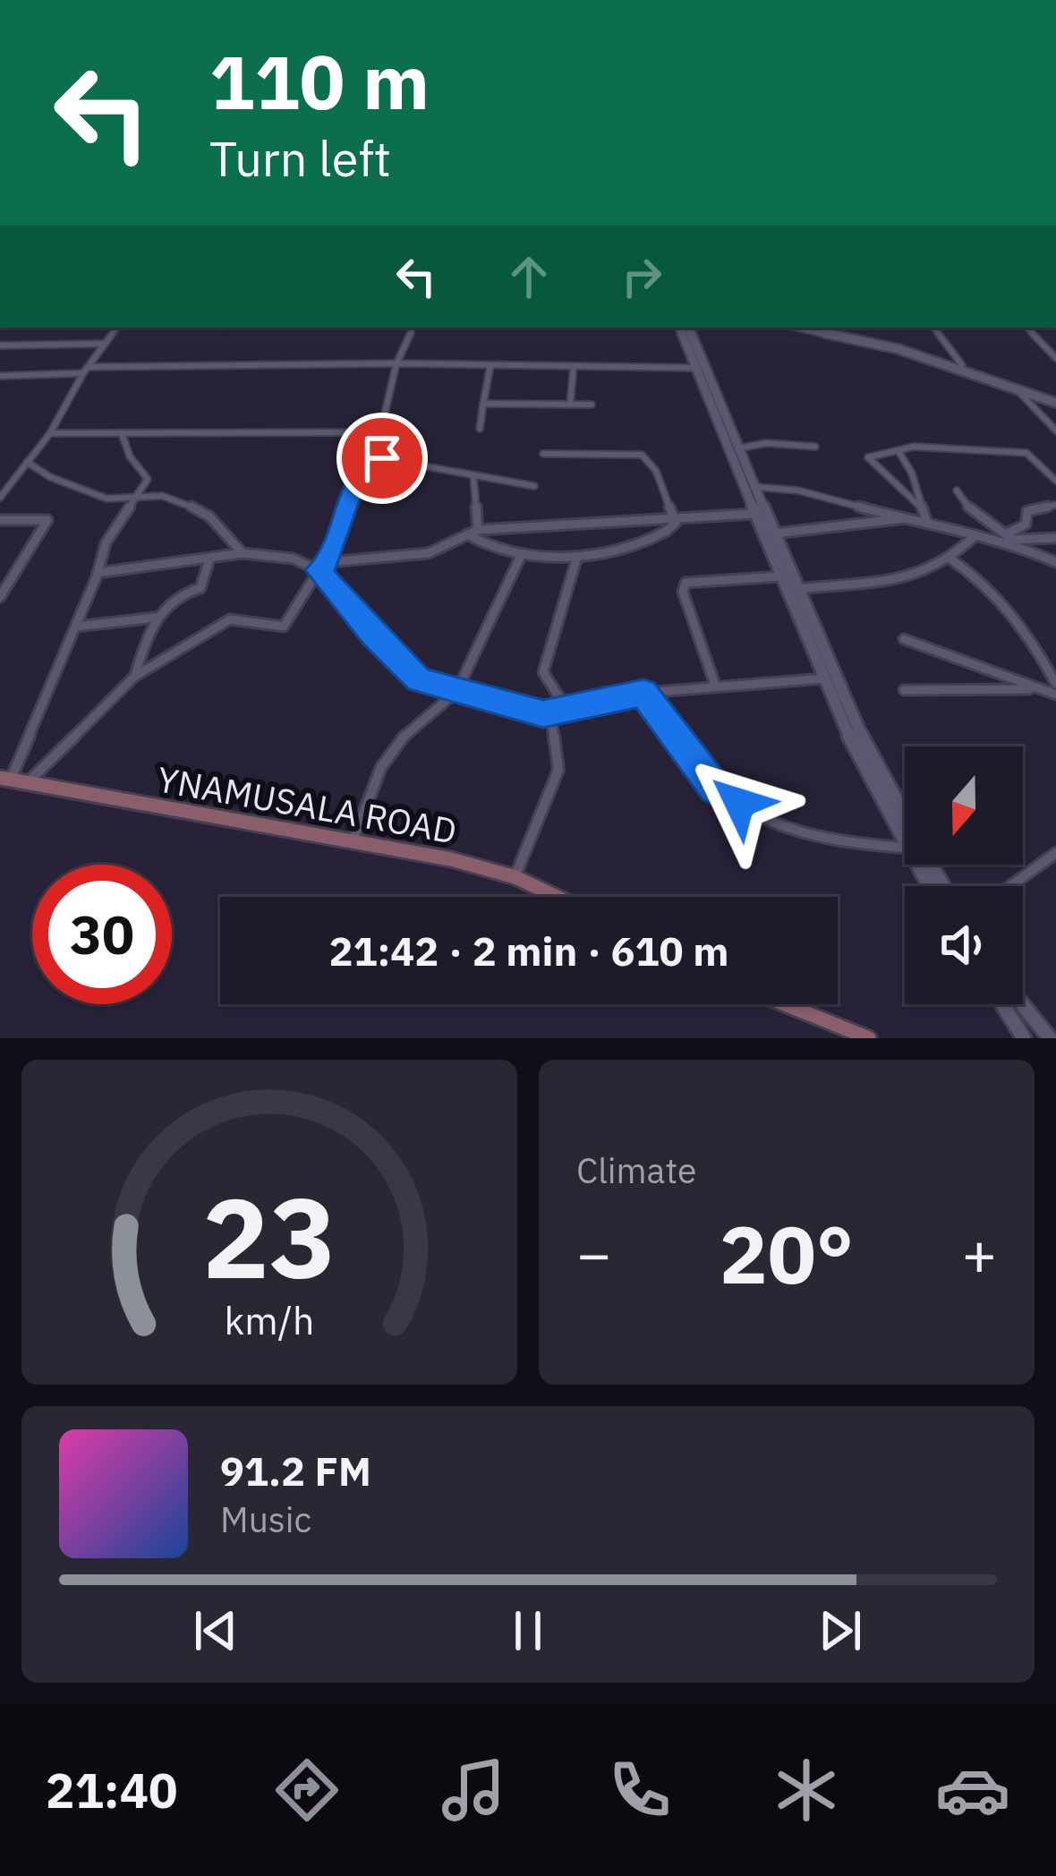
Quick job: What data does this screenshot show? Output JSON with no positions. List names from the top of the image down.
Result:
{
  "streets": {
    "main road": ["YNAMUSALA ROAD"]
  },
  "north": "bottom",
  "page": {
    "turn": ["110 m", "Turn left"],
    "limit": "30",
    "trip": "21:42 · 2 min · 610 m",
    "tile": "Climate",
    "heat": ["−", "20°", "+"],
    "song": ["91.2 FM", "Music"],
    "tabs": "21:40",
    "gauge": ["23", "km/h"]
  }
}
